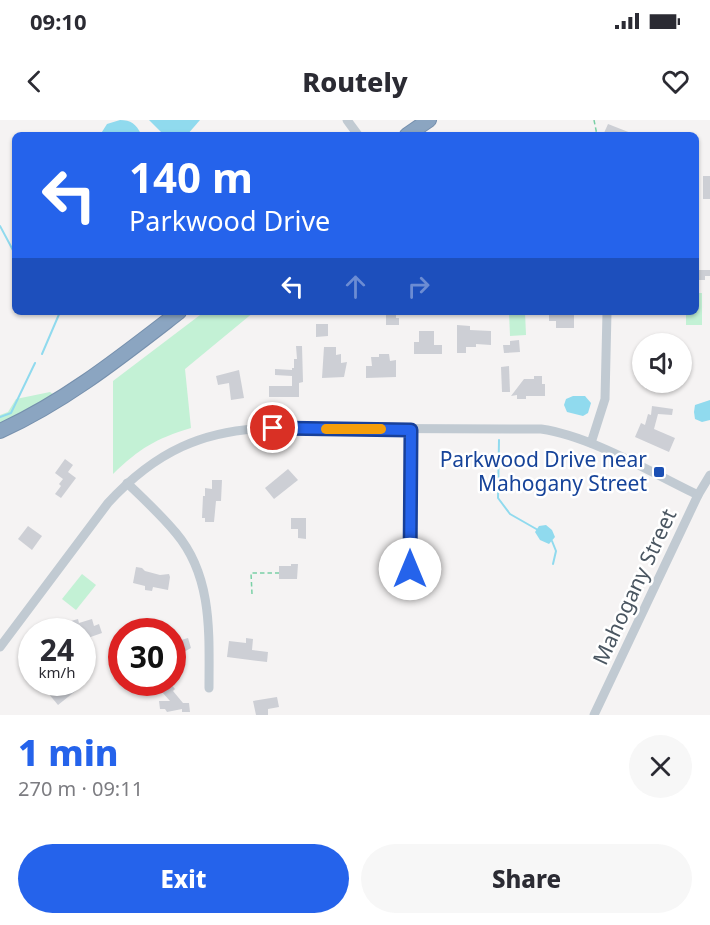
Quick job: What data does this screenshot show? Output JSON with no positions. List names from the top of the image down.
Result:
{
  "streets": {
    "street": ["Mahogany Street"]
  },
  "places": {
    "transit": ["Parkwood Drive near Mahogany Street"]
  },
  "page": {
    "status": "09:10",
    "header": "Routely",
    "turn": ["140 m", "Parkwood Drive"],
    "speed": "24 km/h",
    "limit": "30",
    "heading": ["1 min", "270 m · 09:11"],
    "buttons": ["Exit", "Share"]
  }
}
